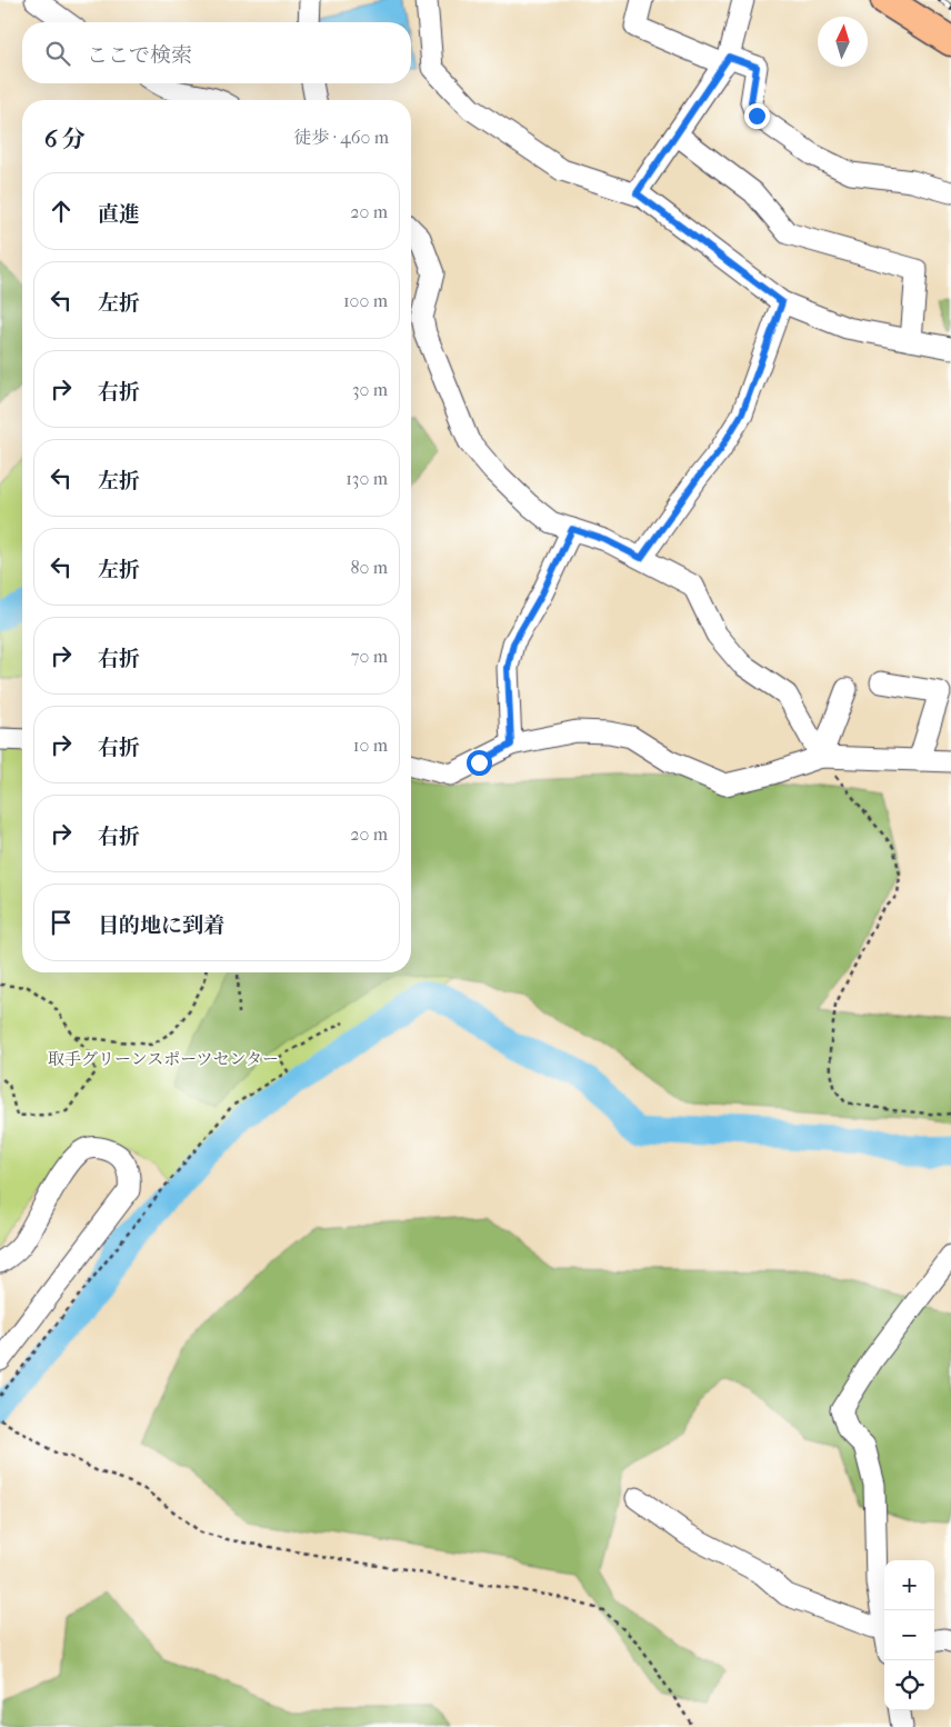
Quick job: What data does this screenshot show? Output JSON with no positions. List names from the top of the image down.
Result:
{
  "parks": ["取手グリーンスポーツセンター"],
  "north": "top",
  "page": {
    "search": "ここで検索",
    "heading": ["6 分", "徒歩 · 460 m"],
    "list": [
      ["直進", "20 m"],
      ["左折", "100 m"],
      ["右折", "30 m"],
      ["左折", "130 m"],
      ["左折", "80 m"],
      ["右折", "70 m"],
      ["右折", "10 m"],
      ["右折", "20 m"],
      "目的地に到着"
    ],
    "map_buttons": ["+", "−"]
  }
}
